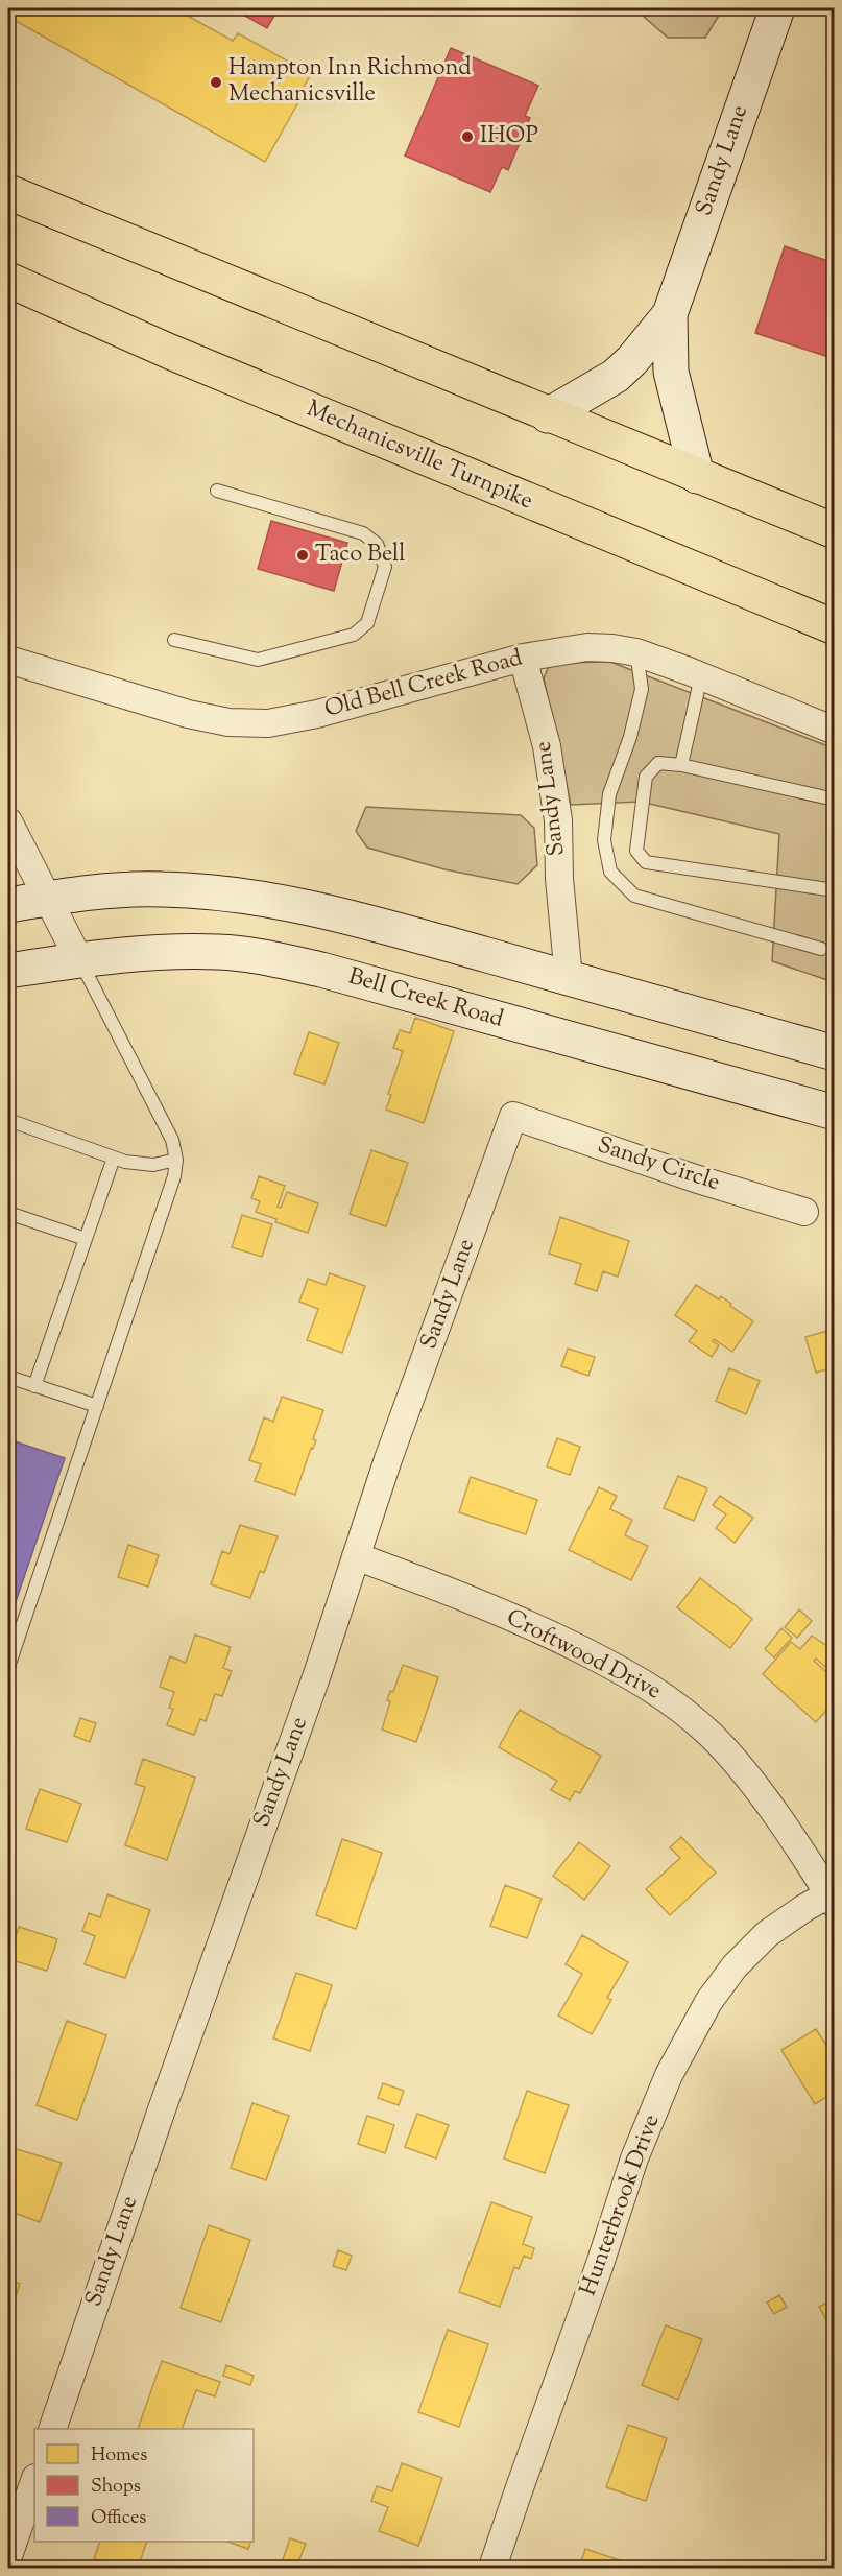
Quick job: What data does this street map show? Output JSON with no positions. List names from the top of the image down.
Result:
{
  "streets": {
    "highway": ["Mechanicsville Turnpike"],
    "main road": ["Sandy Lane", "Bell Creek Road"],
    "street": [
      "Old Bell Creek Road",
      "Sandy Circle",
      "Croftwood Drive",
      "Hunterbrook Drive"
    ]
  },
  "crossings": [
    ["Sandy Lane", "Old Bell Creek Road"],
    ["Sandy Lane", "Sandy Circle"],
    ["Sandy Lane", "Croftwood Drive"],
    ["Croftwood Drive", "Hunterbrook Drive"]
  ],
  "places": ["Hampton Inn Richmond Mechanicsville", "IHOP", "Taco Bell"],
  "legend": ["Homes", "Shops", "Offices"]
}
